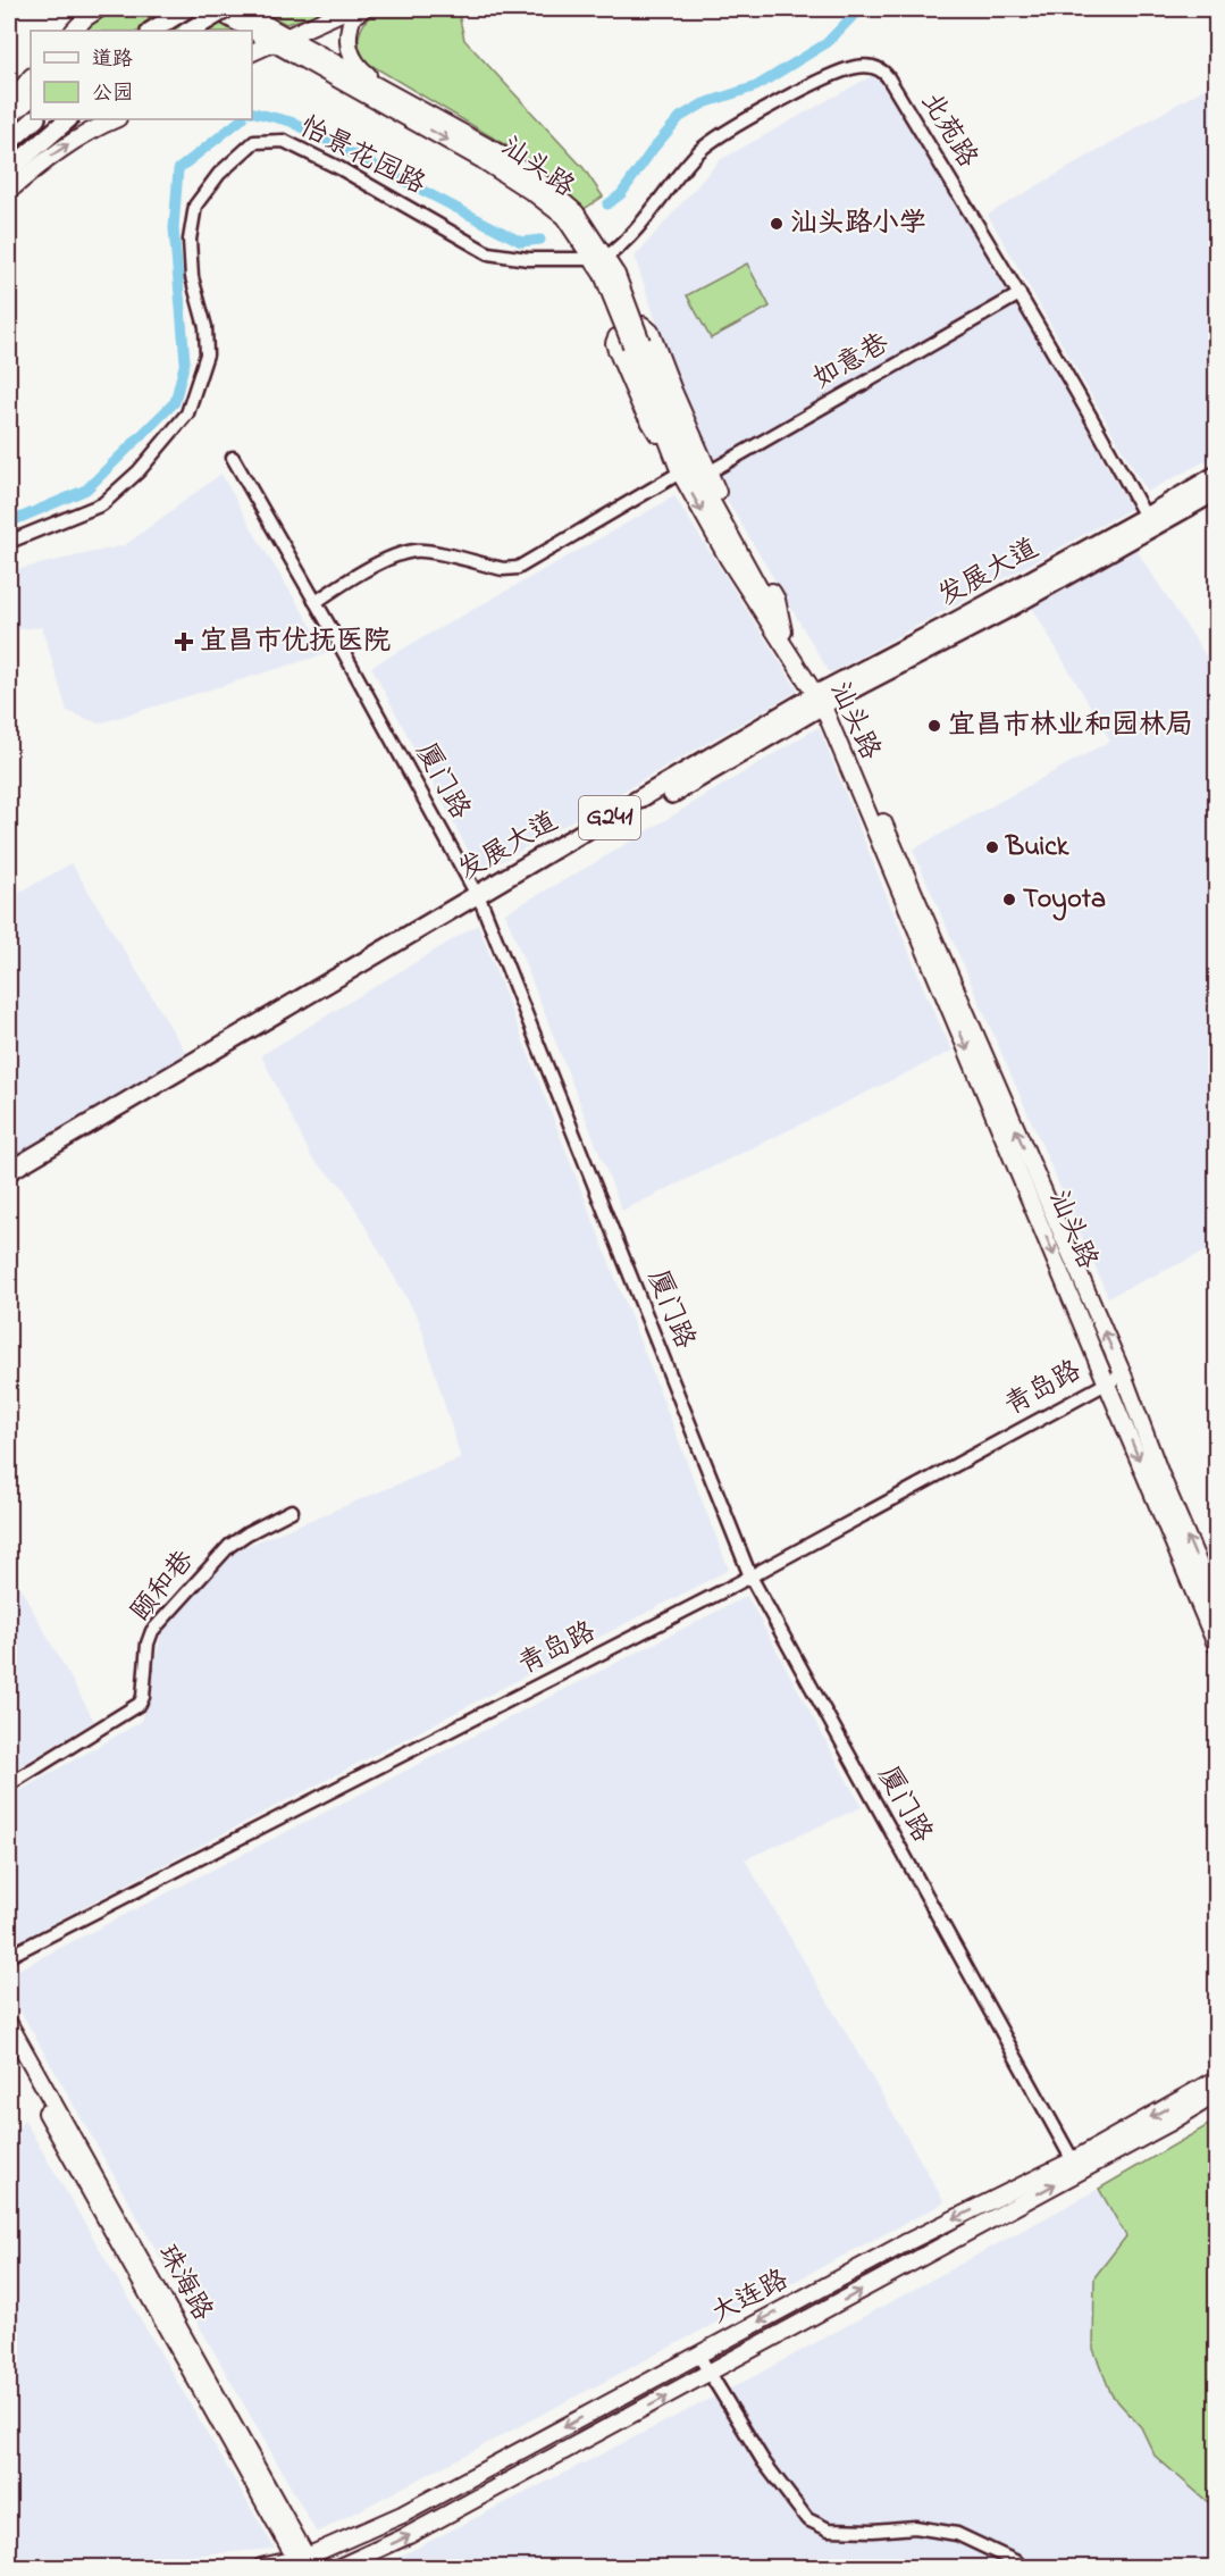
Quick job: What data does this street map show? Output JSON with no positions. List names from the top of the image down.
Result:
{
  "streets": {
    "highway": ["发展大道", "G241"],
    "main road": ["汕头路", "珠海路", "大连路"],
    "street": [
      "北苑路",
      "怡景花园路",
      "如意巷",
      "厦门路",
      "青岛路",
      "颐和巷"
    ]
  },
  "crossings": [
    ["北苑路", "怡景花园路"],
    ["北苑路", "汕头路"],
    ["北苑路", "如意巷"],
    ["北苑路", "发展大道"],
    ["怡景花园路", "汕头路"],
    ["汕头路", "发展大道"],
    ["汕头路", "青岛路"],
    ["发展大道", "厦门路"],
    ["厦门路", "青岛路"],
    ["厦门路", "大连路"],
    ["珠海路", "大连路"]
  ],
  "places": {
    "other": [
      "汕头路小学",
      "宜昌市林业和园林局",
      "Buick",
      "Toyota"
    ],
    "health": ["宜昌市优抚医院"]
  },
  "legend": ["道路", "公园"]
}
